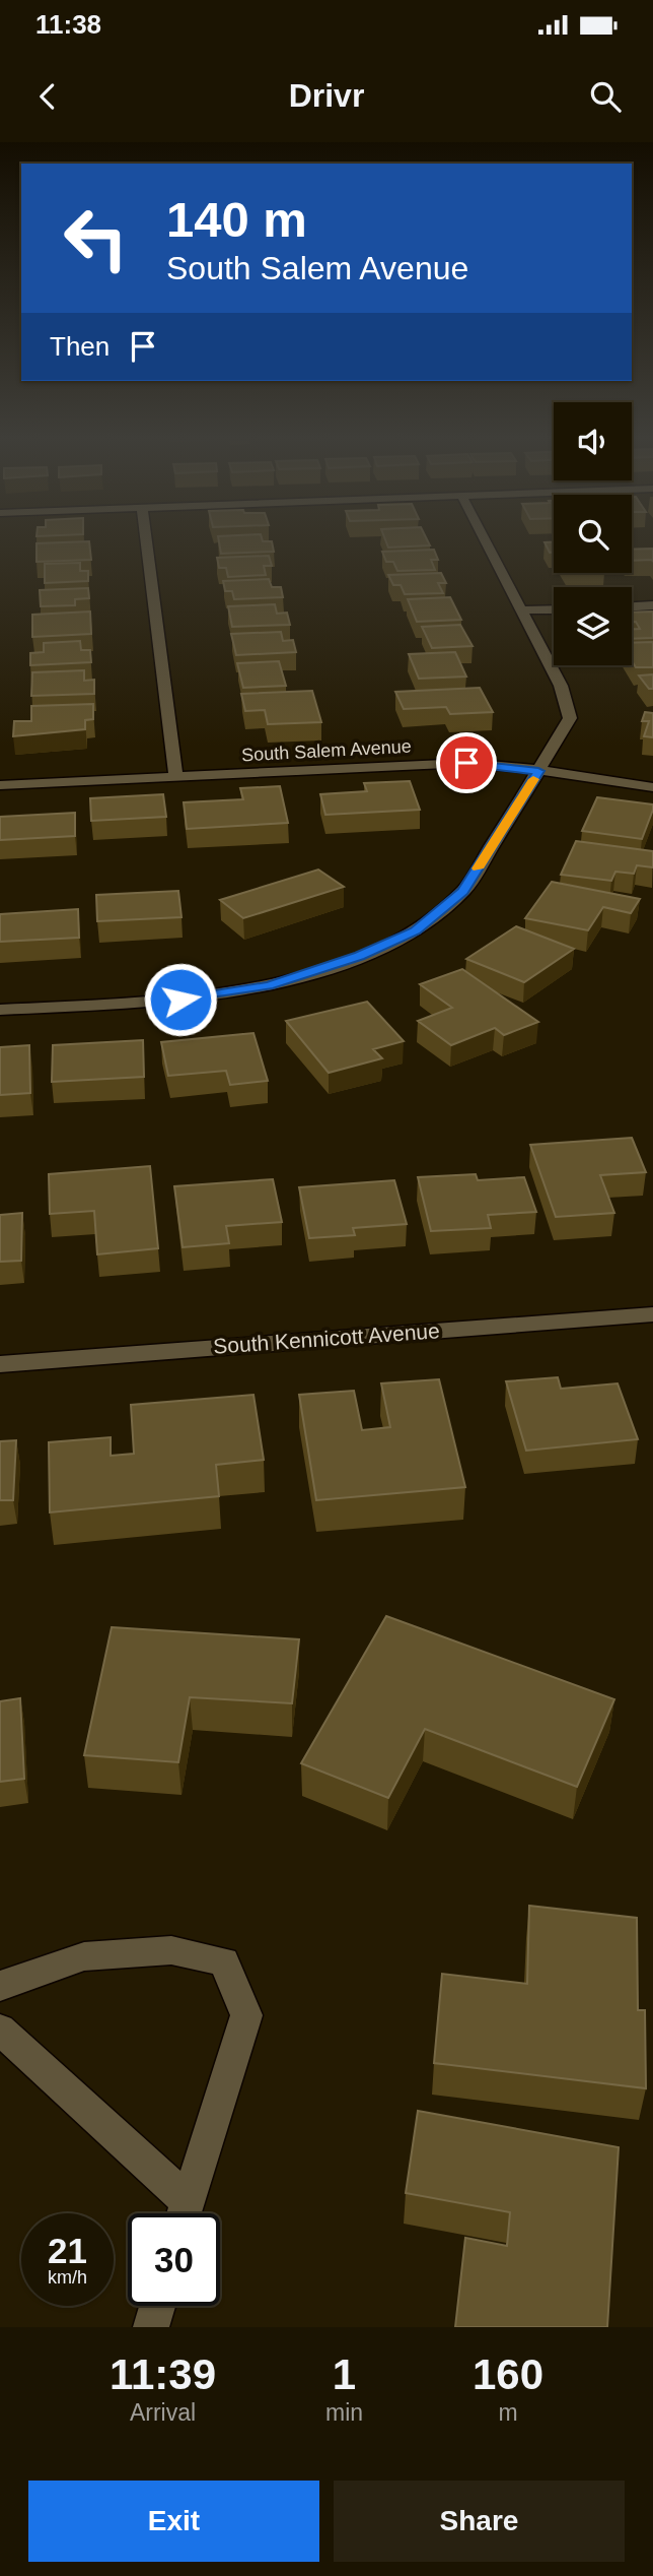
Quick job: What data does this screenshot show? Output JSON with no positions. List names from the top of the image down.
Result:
{
  "streets": {
    "street": ["South Salem Avenue", "South Kennicott Avenue"]
  },
  "page": {
    "status": "11:38",
    "header": "Drivr",
    "turn": ["140 m", "South Salem Avenue"],
    "then": "Then",
    "speed": "21 km/h",
    "limit": "30",
    "eta": [
      "11:39",
      "Arrival",
      "1",
      "min",
      "160",
      "m"
    ],
    "buttons": ["Exit", "Share"]
  }
}
